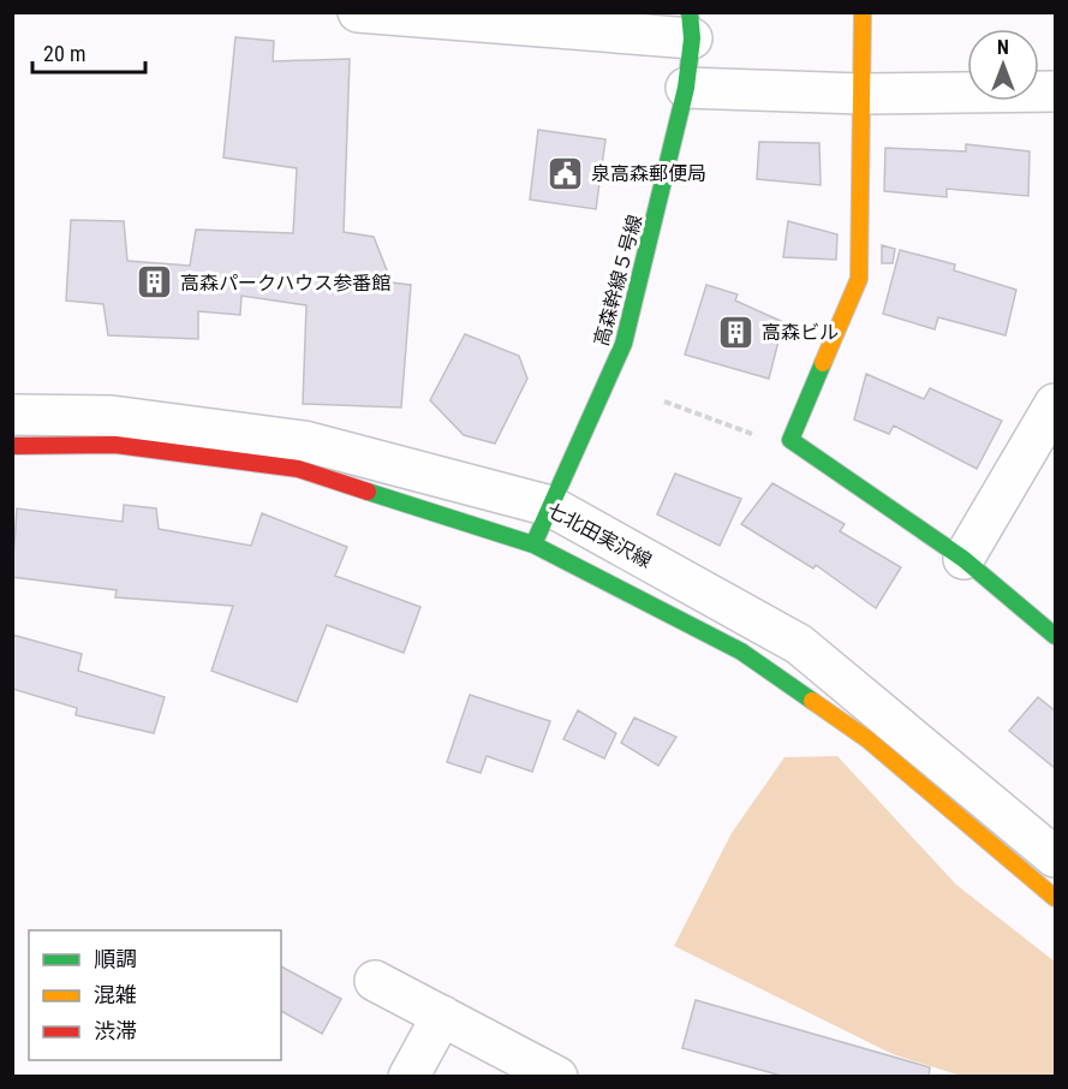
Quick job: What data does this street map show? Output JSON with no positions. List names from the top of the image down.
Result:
{
  "streets": {
    "street": ["高森幹線５号線", "七北田実沢線"]
  },
  "crossings": [
    ["高森幹線５号線", "七北田実沢線"]
  ],
  "places": {
    "public building": ["泉高森郵便局"],
    "building": ["高森パークハウス参番館", "高森ビル"]
  },
  "legend": ["順調", "混雑", "渋滞"],
  "scale_bar": "20 m",
  "north": "top"
}
